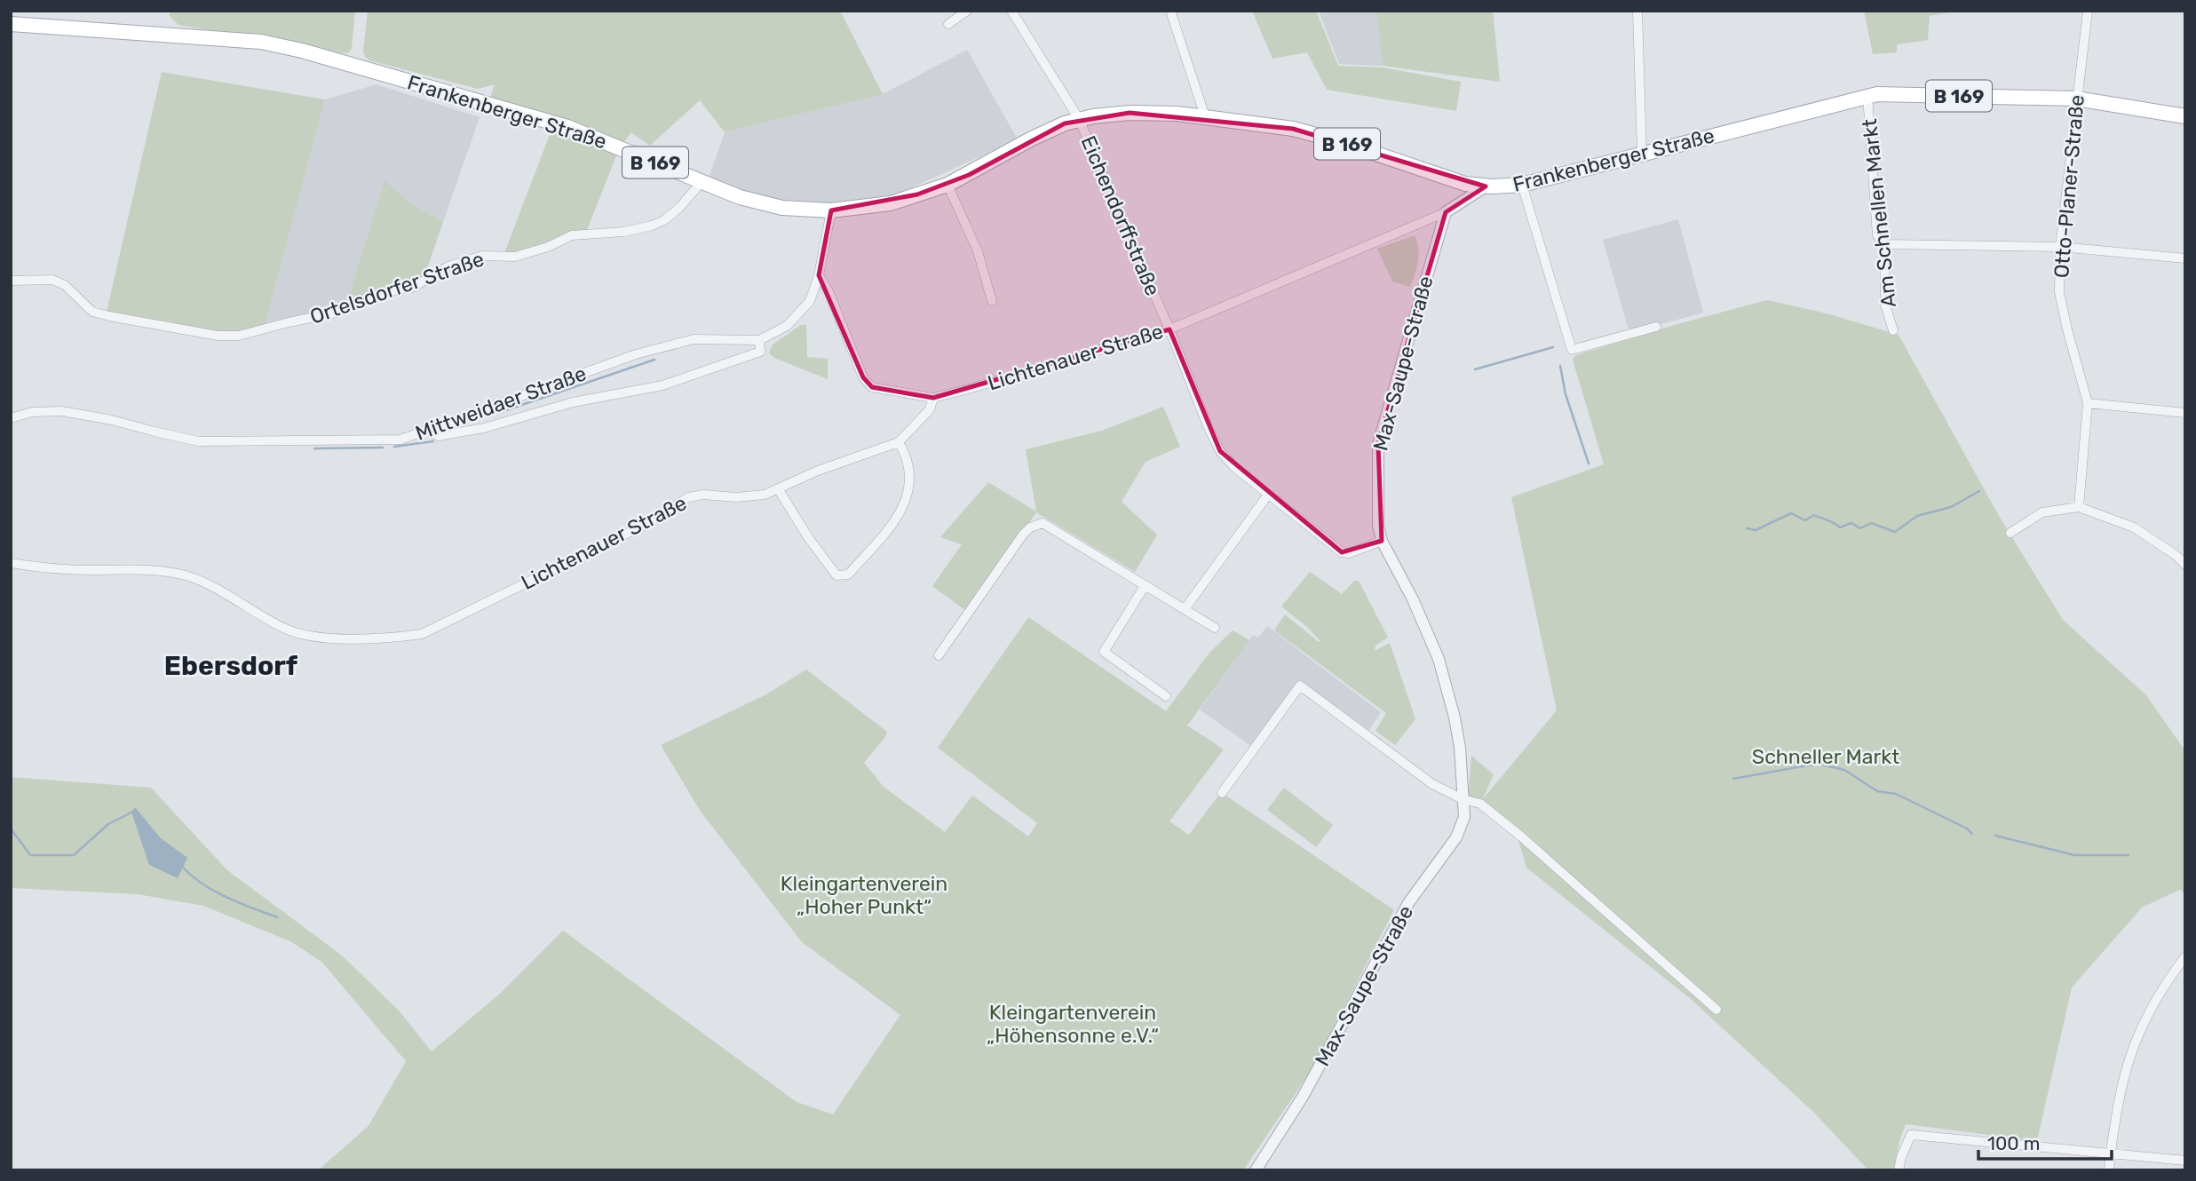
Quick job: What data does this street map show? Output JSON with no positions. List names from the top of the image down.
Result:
{
  "streets": {
    "main road": ["B 169", "Frankenberger Straße"],
    "street": [
      "Otto-Planer-Straße",
      "Am Schnellen Markt",
      "Eichendorffstraße",
      "Ortelsdorfer Straße",
      "Lichtenauer Straße",
      "Max-Saupe-Straße",
      "Mittweidaer Straße"
    ]
  },
  "crossings": [
    ["Frankenberger Straße", "Otto-Planer-Straße"],
    ["Frankenberger Straße", "Am Schnellen Markt"],
    ["Frankenberger Straße", "Eichendorffstraße"],
    ["Frankenberger Straße", "Ortelsdorfer Straße"],
    ["Frankenberger Straße", "Lichtenauer Straße"],
    ["Eichendorffstraße", "Lichtenauer Straße"],
    ["Eichendorffstraße", "Max-Saupe-Straße"],
    ["Lichtenauer Straße", "Max-Saupe-Straße"]
  ],
  "districts": ["Ebersdorf"],
  "parks": ["Schneller Markt", "Kleingartenverein „Hoher Punkt“", "Kleingartenverein „Höhensonne e.V.“"],
  "scale_bar": "100 m"
}
